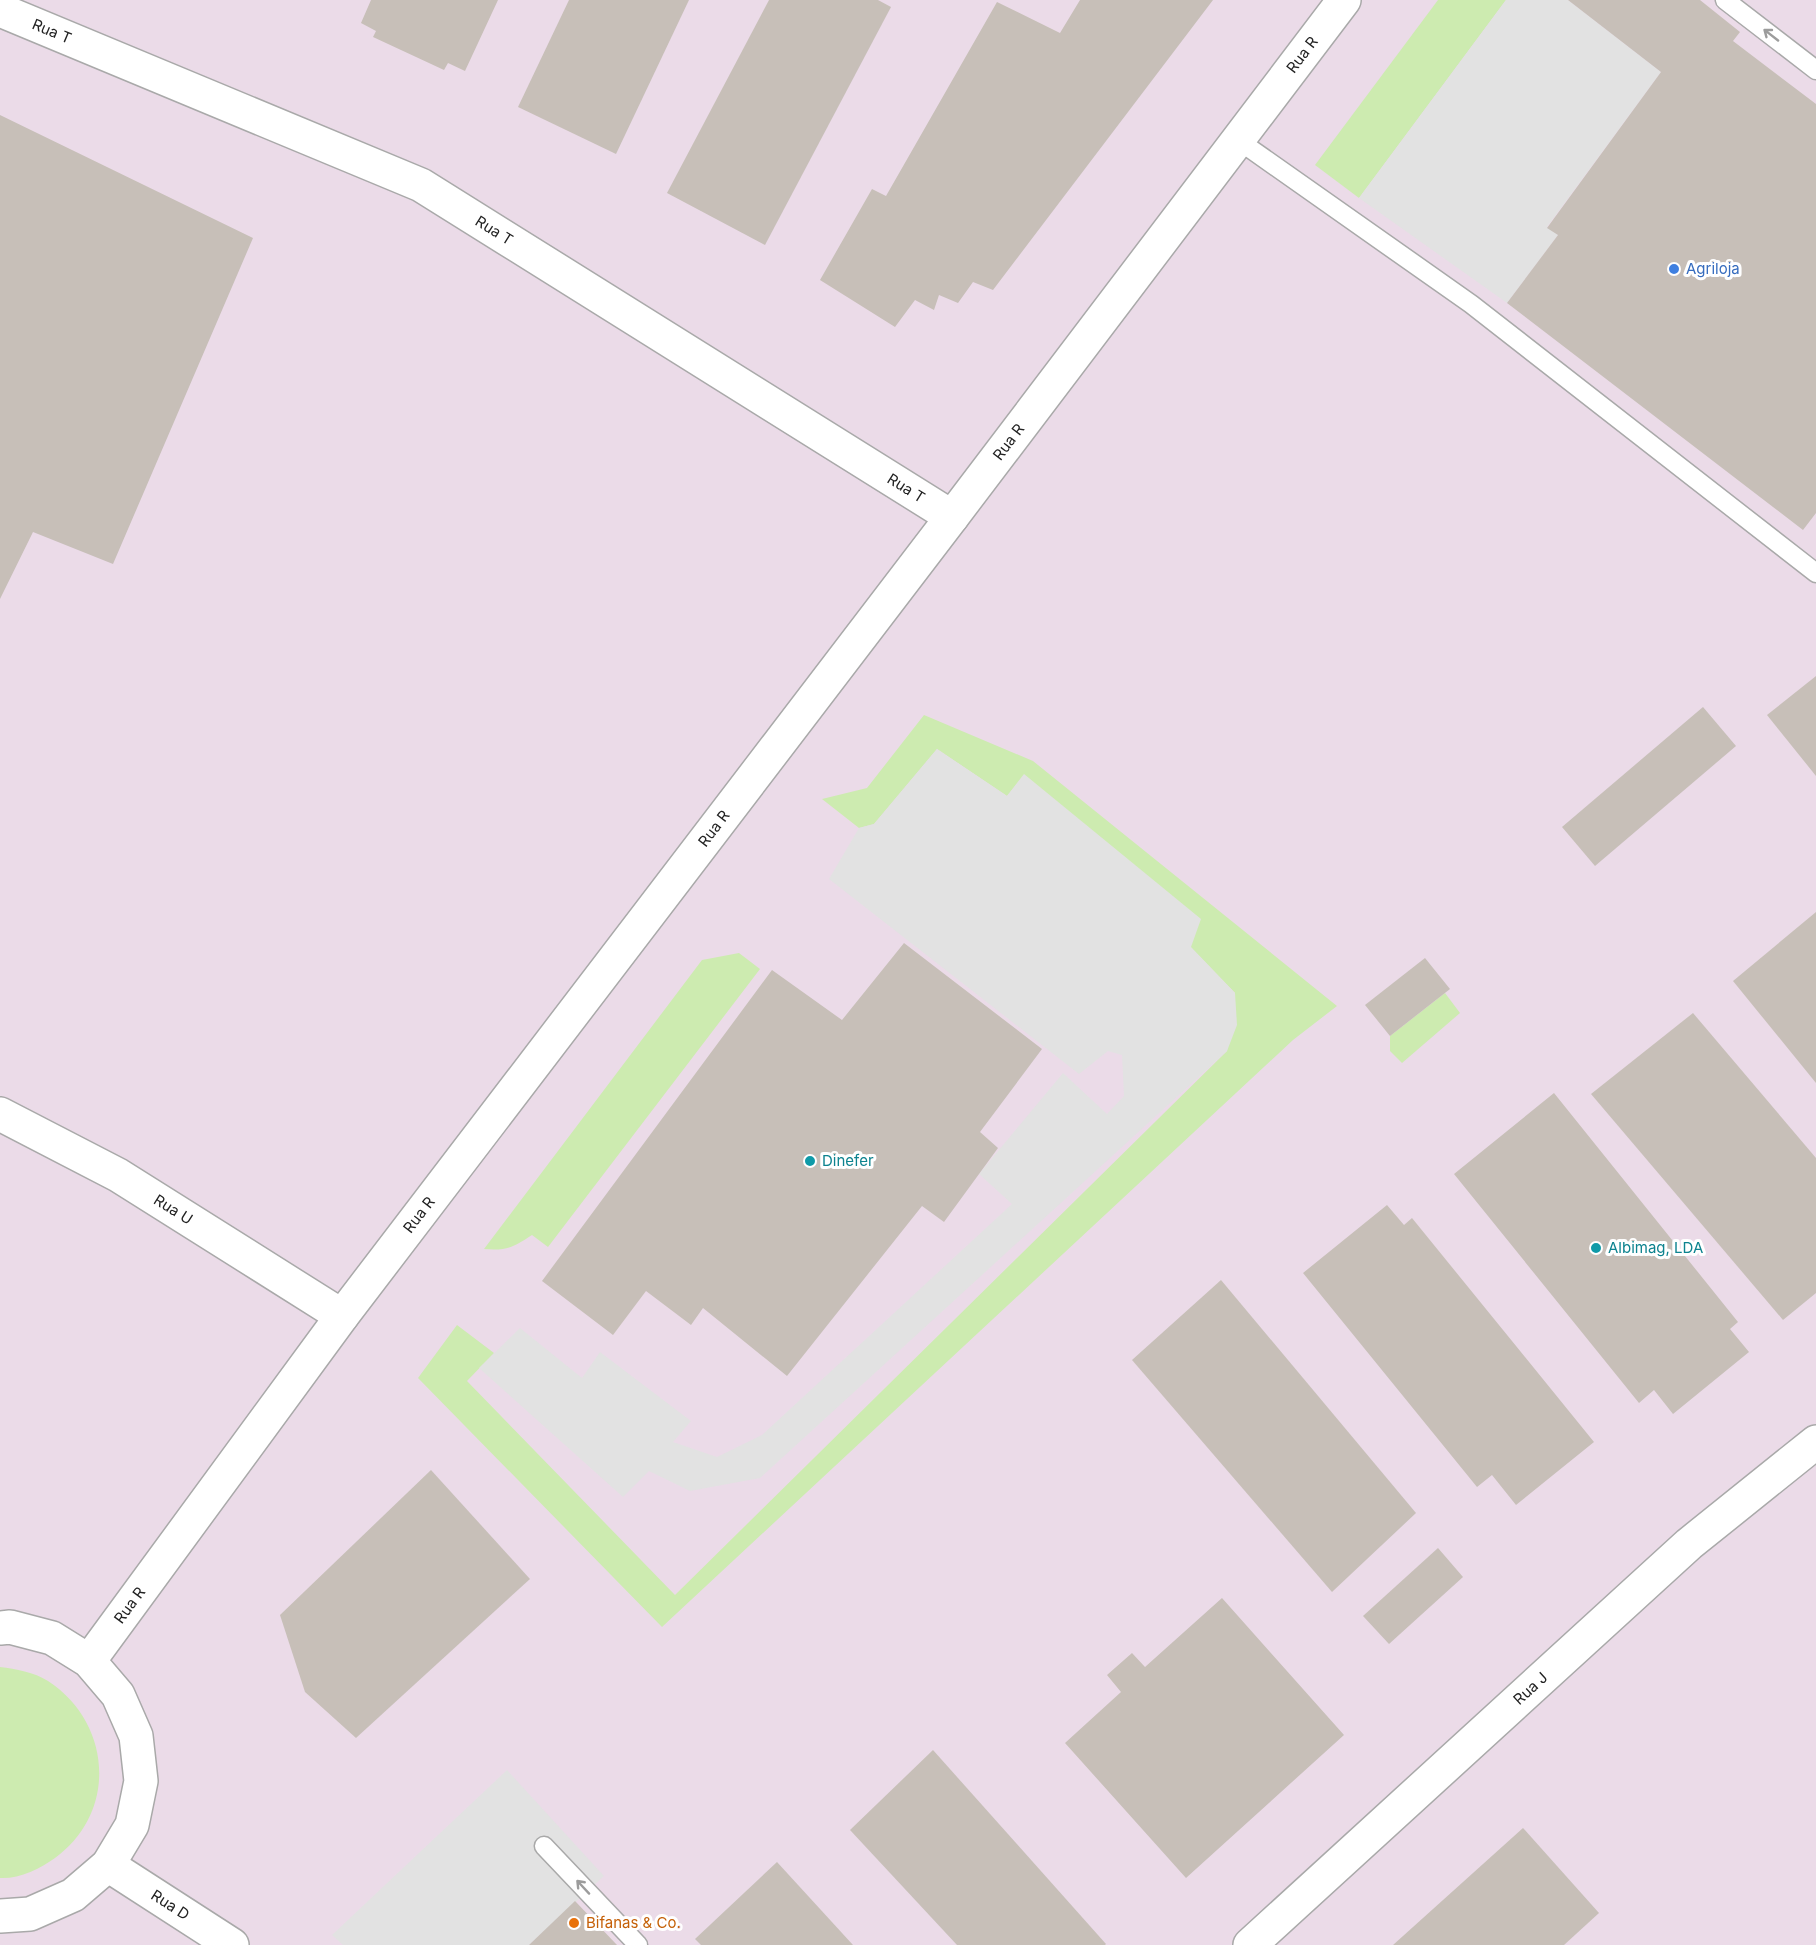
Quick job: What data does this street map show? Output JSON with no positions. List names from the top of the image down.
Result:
{
  "streets": {
    "street": [
      "Rua T",
      "Rua R",
      "Rua U",
      "Rua J",
      "Rua D"
    ]
  },
  "crossings": [
    ["Rua T", "Rua R"],
    ["Rua R", "Rua U"]
  ],
  "places": [
    "Agriloja",
    "Dinefer",
    "Albimag, LDA",
    "Bifanas & Co."
  ]
}
